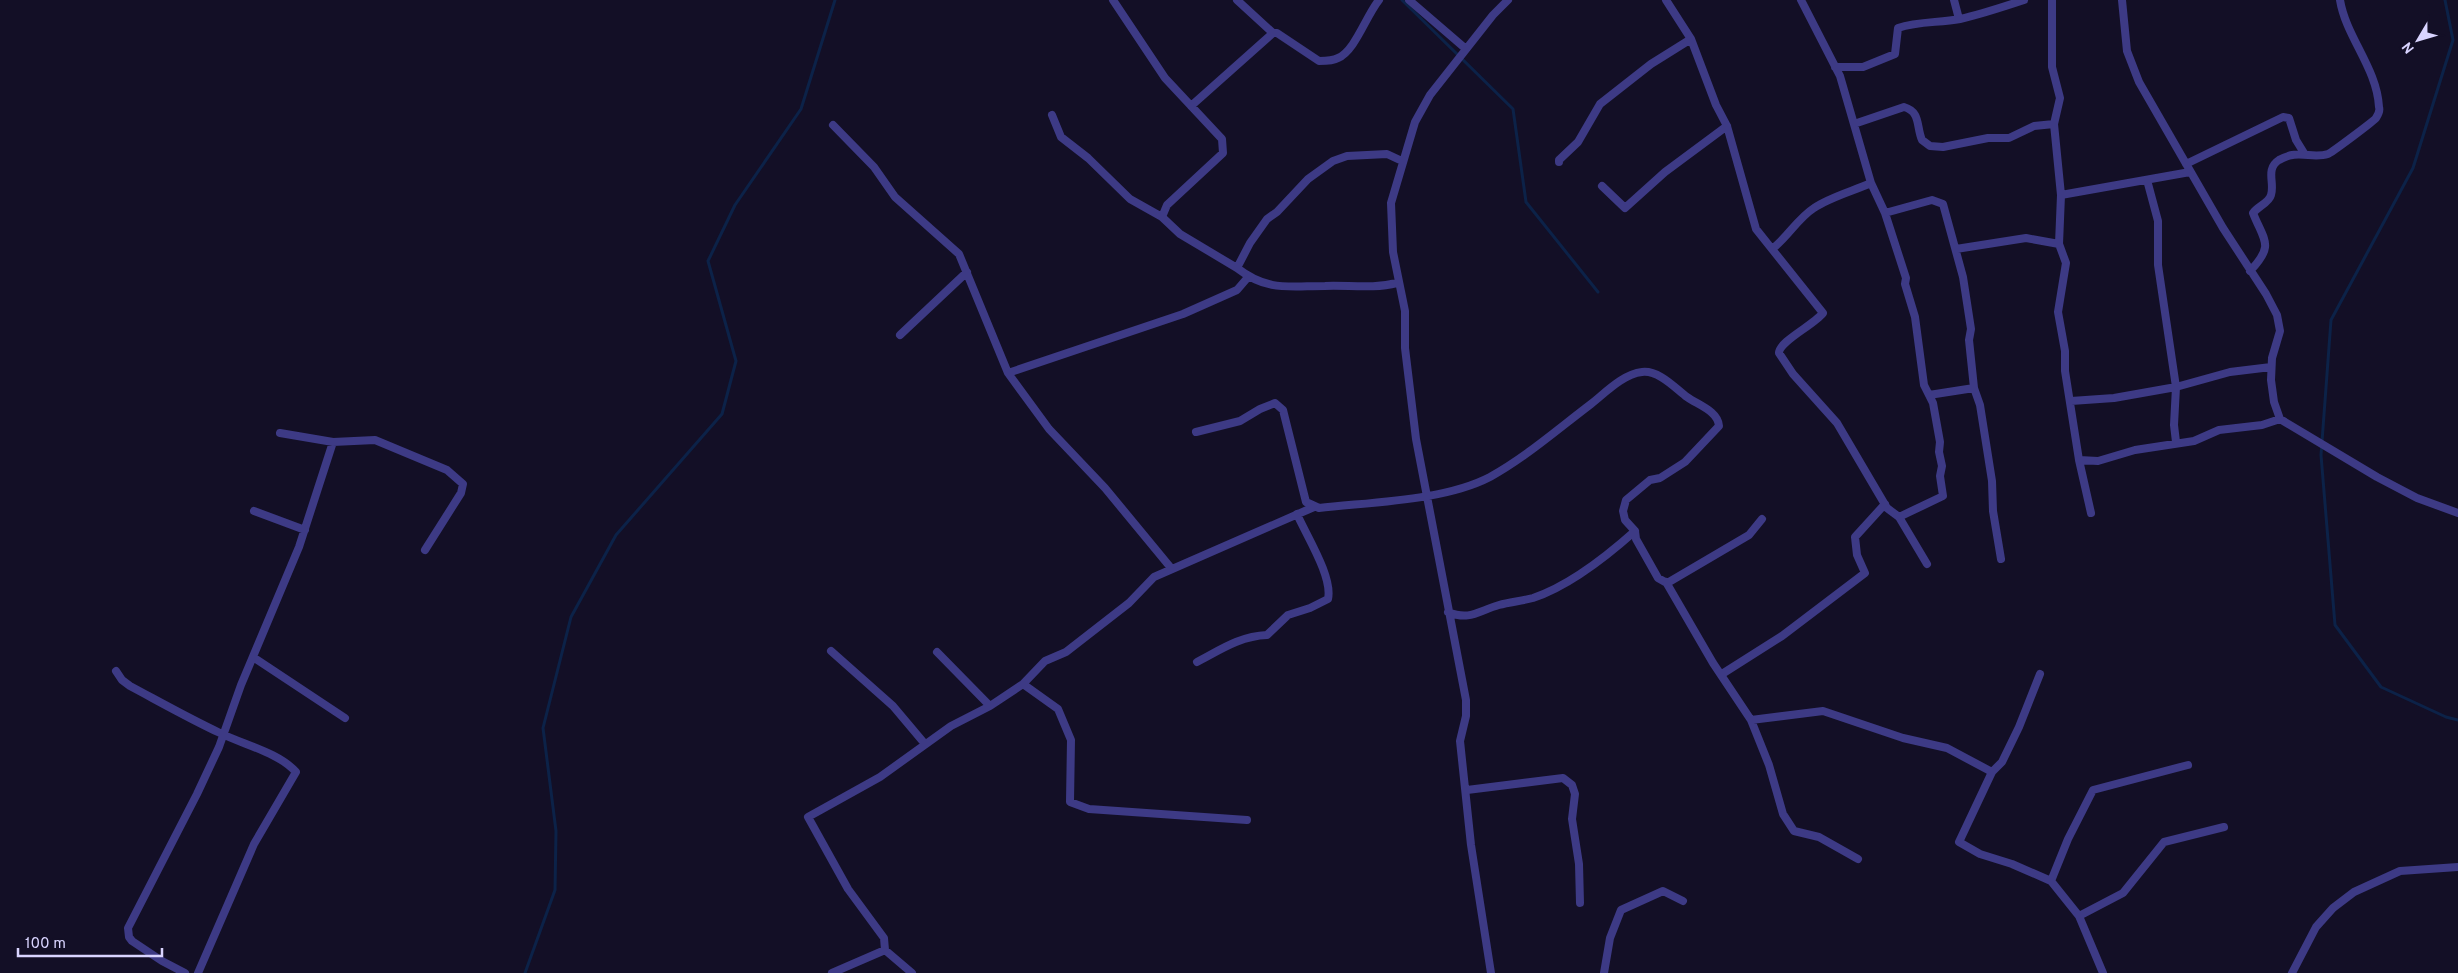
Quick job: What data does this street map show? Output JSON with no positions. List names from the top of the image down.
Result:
{
  "scale_bar": "100 m",
  "north": "bottom left"
}
